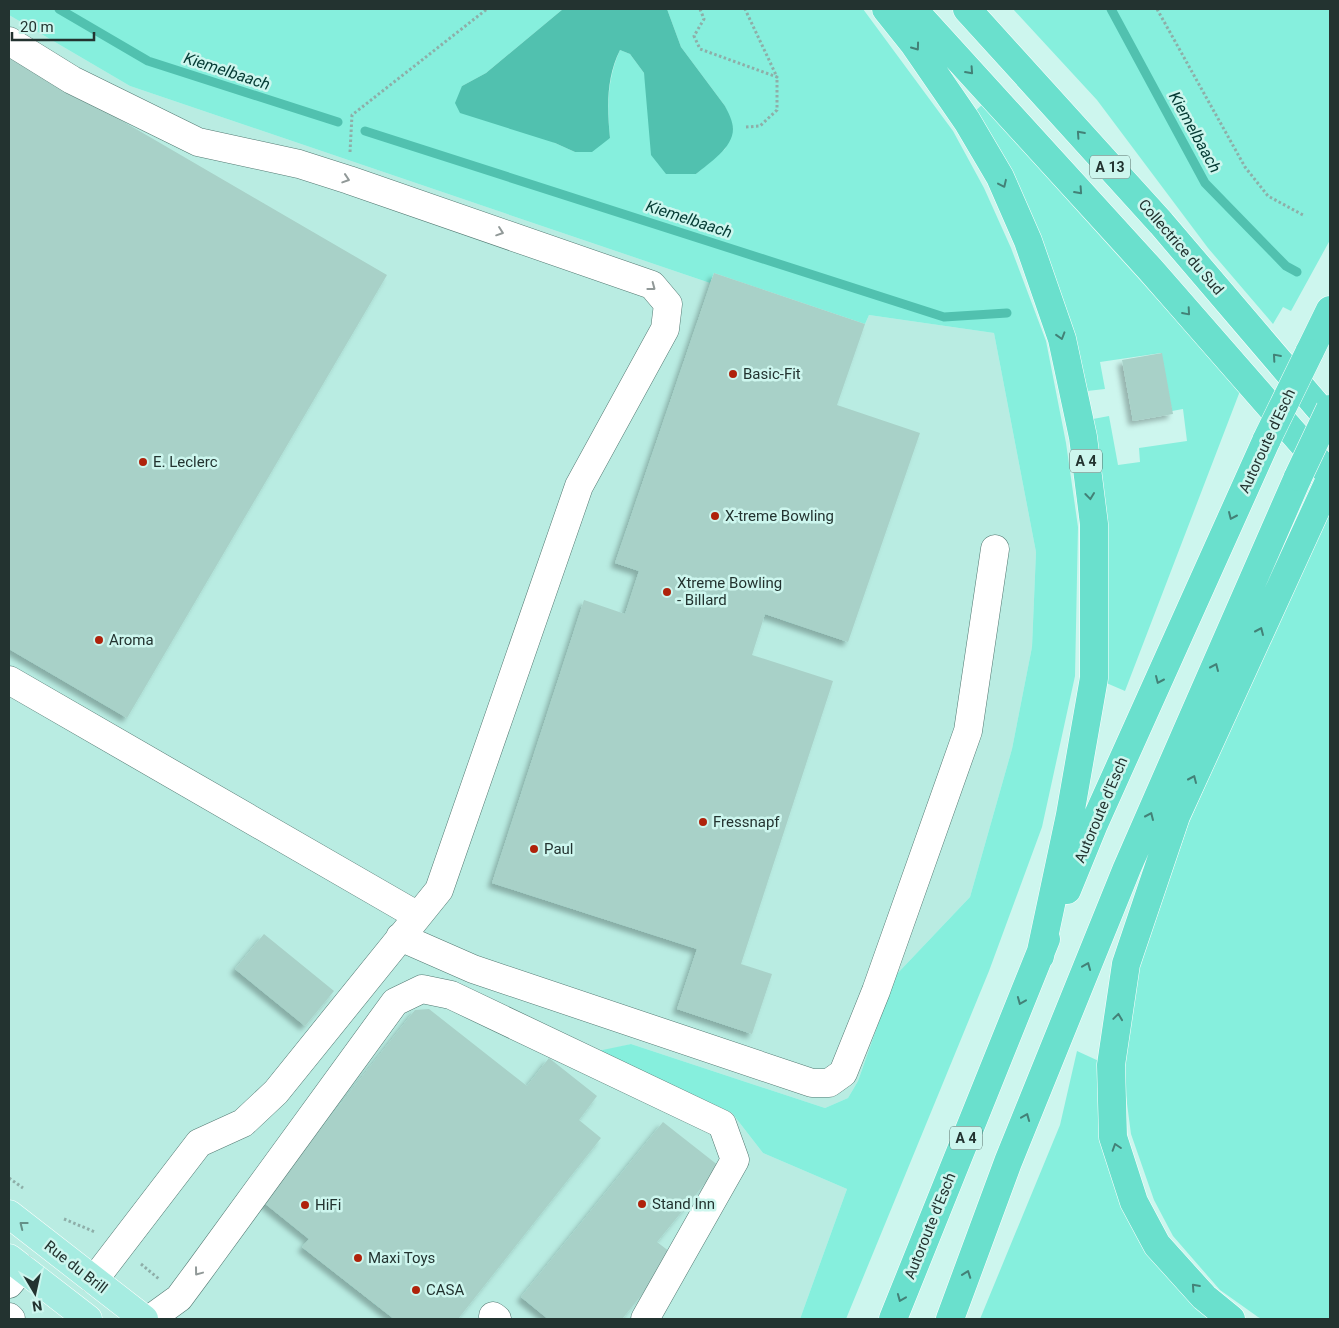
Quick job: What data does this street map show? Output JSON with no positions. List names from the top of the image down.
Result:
{
  "streets": {
    "highway": [
      "A 13",
      "Collectrice du Sud",
      "Autoroute d'Esch",
      "A 4"
    ],
    "main road": ["Rue du Brill"]
  },
  "crossings": [
    ["Autoroute d'Esch", "A 4"]
  ],
  "water": ["Kiemelbaach"],
  "places": [
    "Basic-Fit",
    "E. Leclerc",
    "X-treme Bowling",
    "Xtreme Bowling - Billard",
    "Aroma",
    "Fressnapf",
    "Paul",
    "Stand Inn",
    "HiFi",
    "Maxi Toys",
    "CASA"
  ],
  "scale_bar": "20 m",
  "north": "bottom"
}
